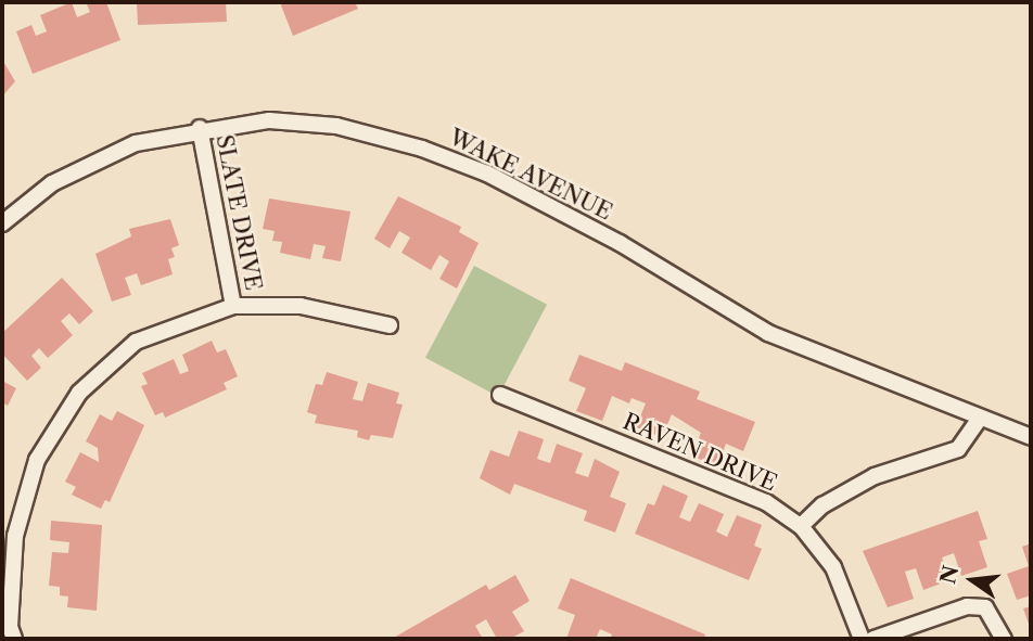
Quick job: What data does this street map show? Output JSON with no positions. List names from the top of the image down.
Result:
{
  "streets": {
    "street": ["WAKE AVENUE", "SLATE DRIVE", "RAVEN DRIVE"]
  },
  "crossings": [
    ["WAKE AVENUE", "SLATE DRIVE"]
  ],
  "north": "left"
}
